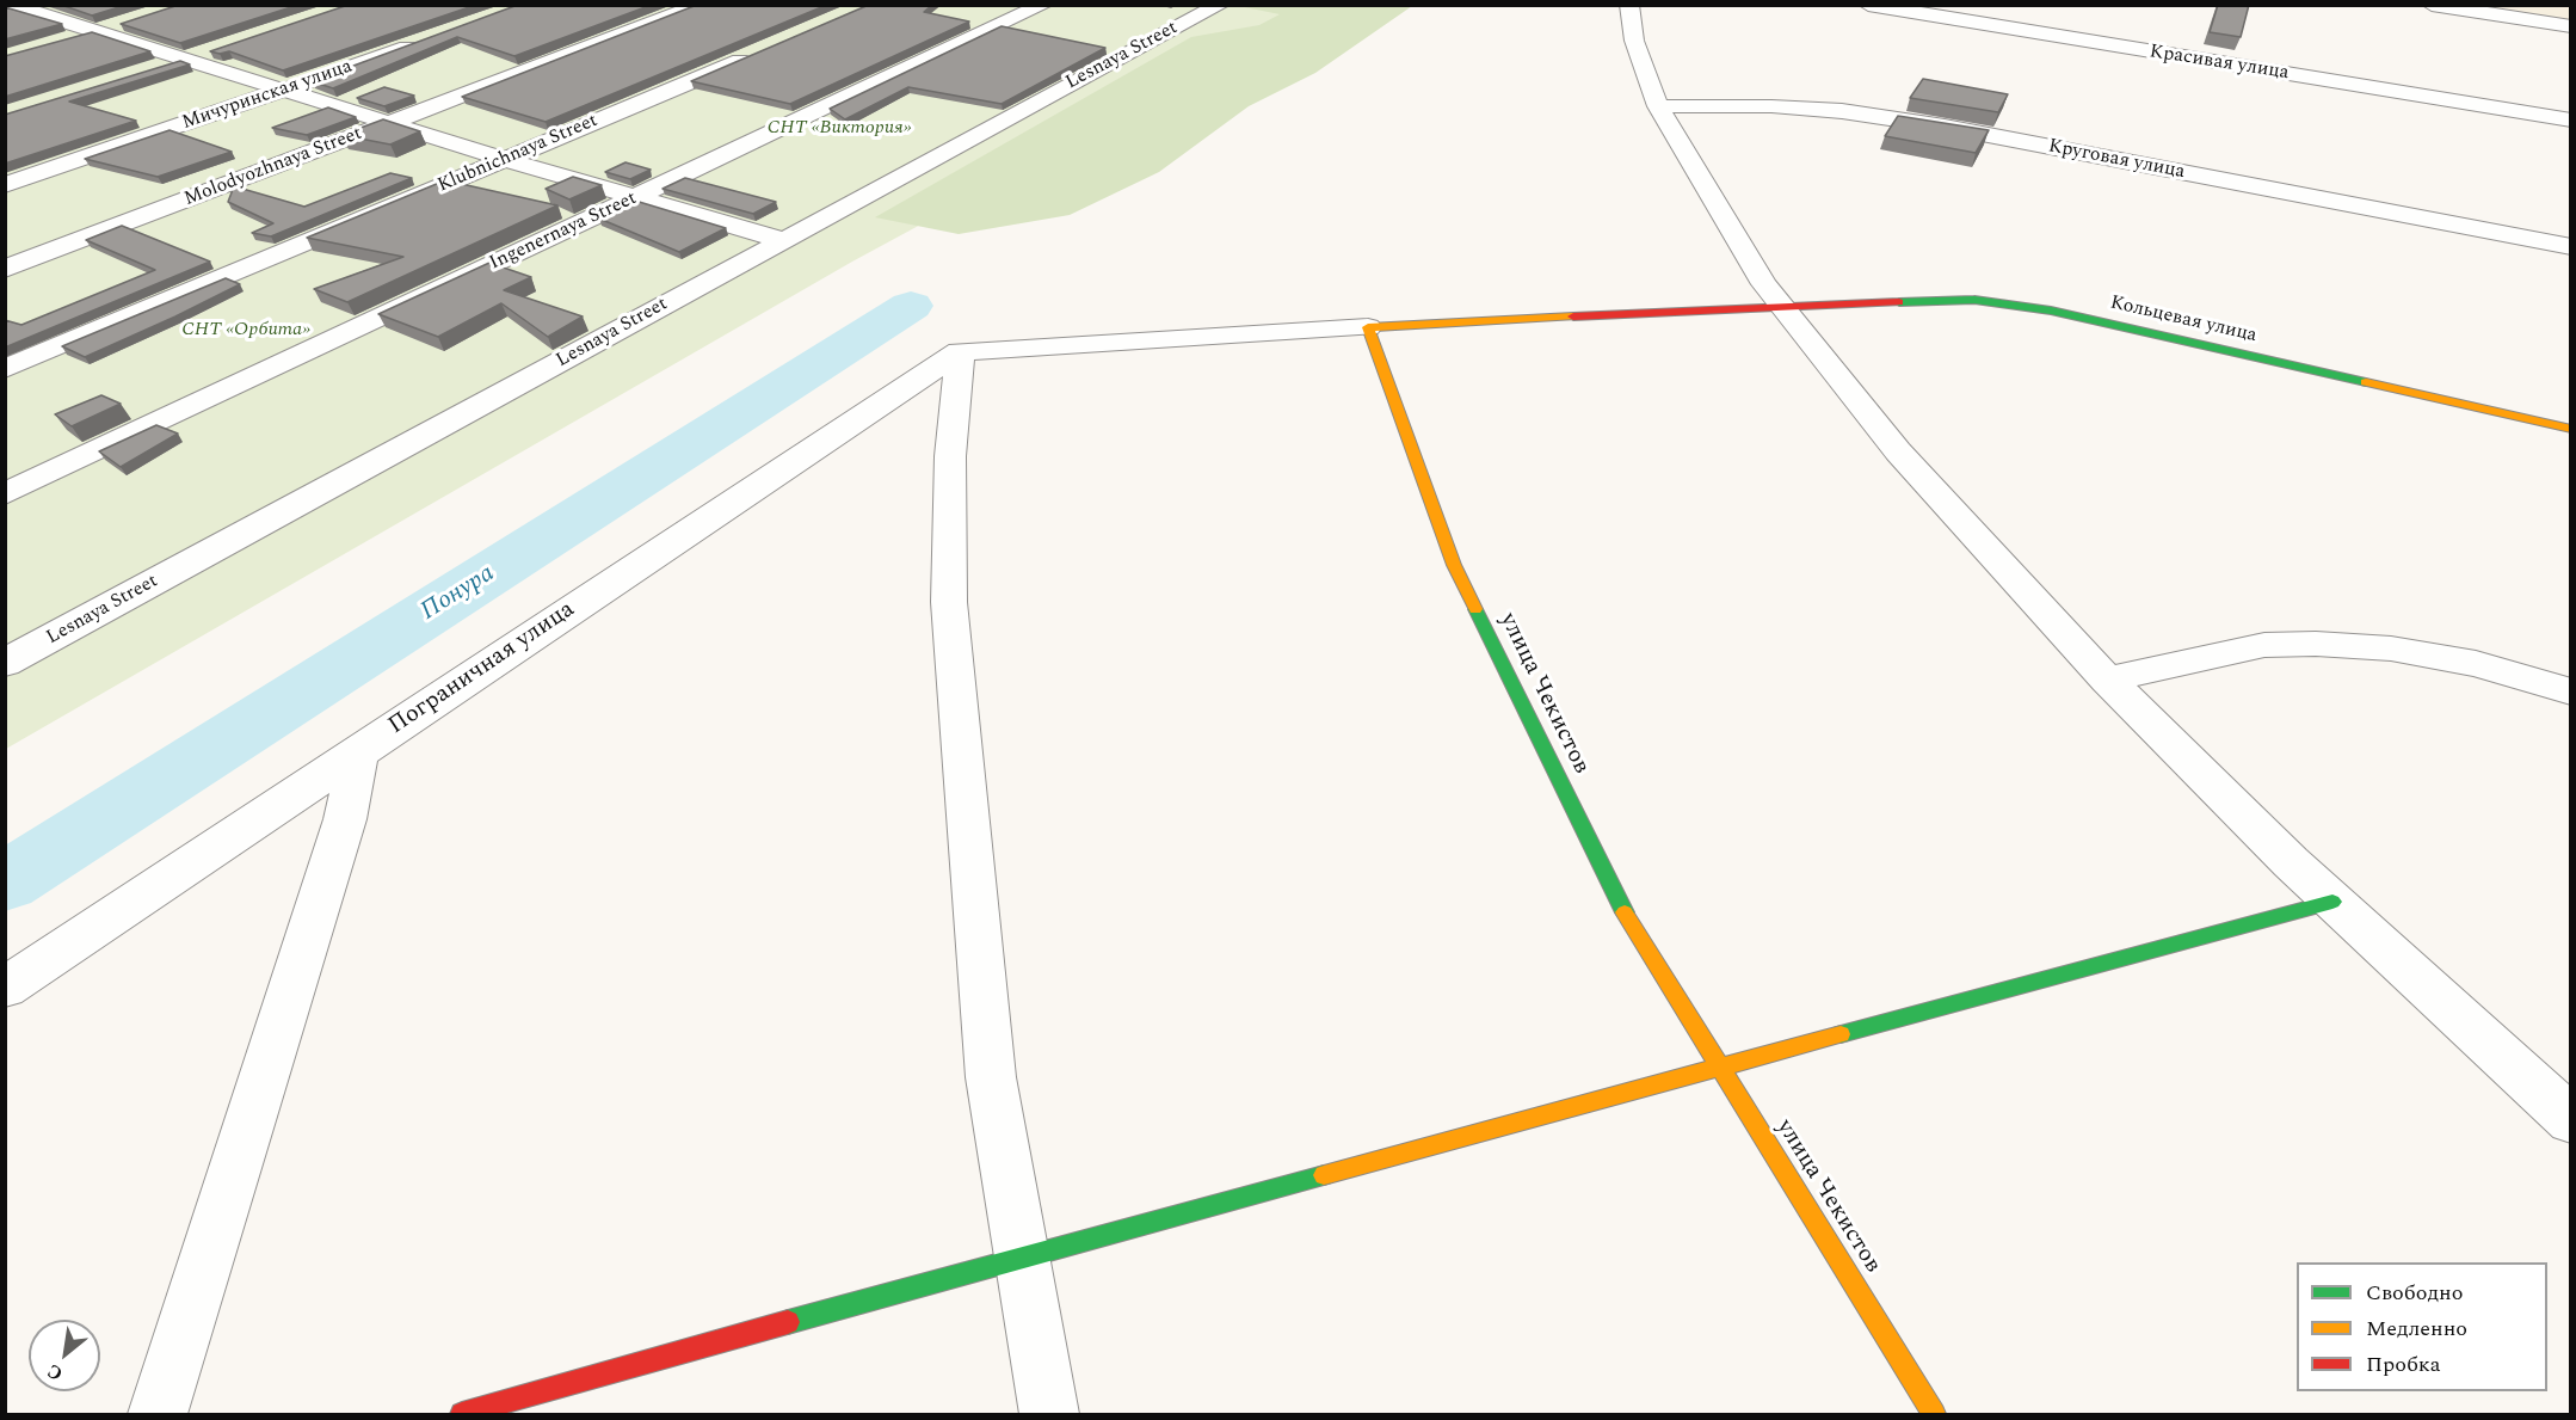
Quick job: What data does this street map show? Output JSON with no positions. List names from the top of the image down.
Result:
{
  "streets": {
    "street": [
      "Lesnaya Street",
      "Красивая улица",
      "Мичуринская улица",
      "Klubnichnaya Street",
      "Круговая улица",
      "Molodyozhnaya Street",
      "Ingenernaya Street",
      "Кольцевая улица",
      "Пограничная улица",
      "улица Чекистов"
    ]
  },
  "water": ["Понура"],
  "parks": ["СНТ «Виктория»", "СНТ «Орбита»"],
  "legend": ["Свободно", "Медленно", "Пробка"],
  "north": "bottom left"
}
